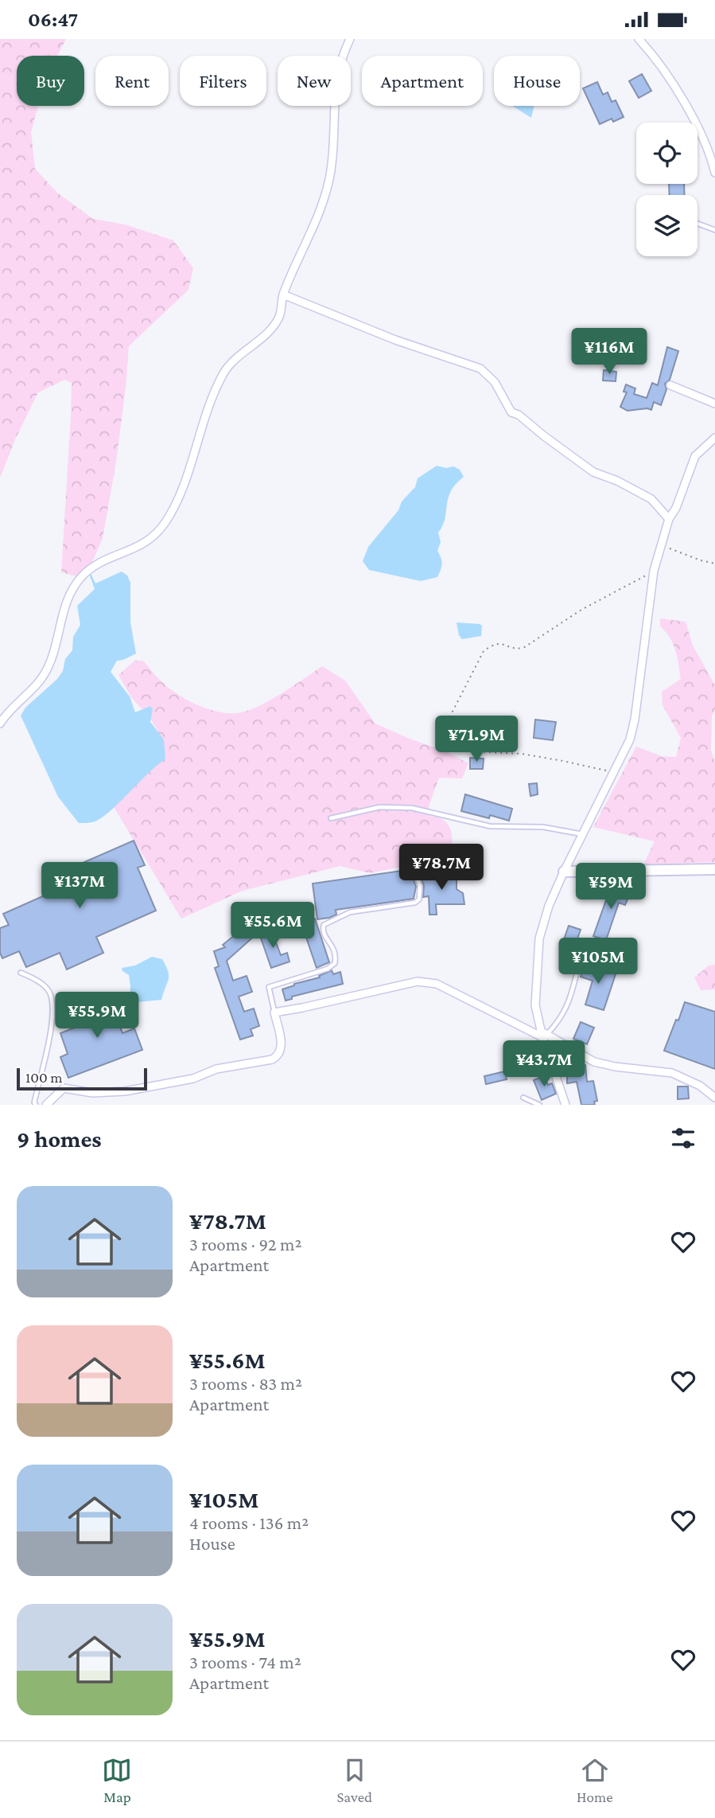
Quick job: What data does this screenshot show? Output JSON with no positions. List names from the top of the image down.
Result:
{
  "scale_bar": "100 m",
  "page": {
    "status": "06:47",
    "chip": [
      "Buy",
      "Rent",
      "Filters",
      "New",
      "Apartment",
      "House"
    ],
    "price": [
      "¥116M",
      "¥71.9M",
      "¥78.7M",
      "¥137M",
      "¥59M",
      "¥55.6M",
      "¥105M",
      "¥55.9M",
      "¥43.7M"
    ],
    "scale": "100 m",
    "heading": "9 homes",
    "list": [
      {
        "name": "¥78.7M",
        "note": "3 rooms · 92 m² · Apartment"
      },
      {
        "name": "¥55.6M",
        "note": "3 rooms · 83 m² · Apartment"
      },
      {
        "name": "¥105M",
        "note": "4 rooms · 136 m² · House"
      },
      {
        "name": "¥55.9M",
        "note": "3 rooms · 74 m² · Apartment"
      }
    ],
    "tabs": ["Map", "Saved", "Home"]
  }
}
